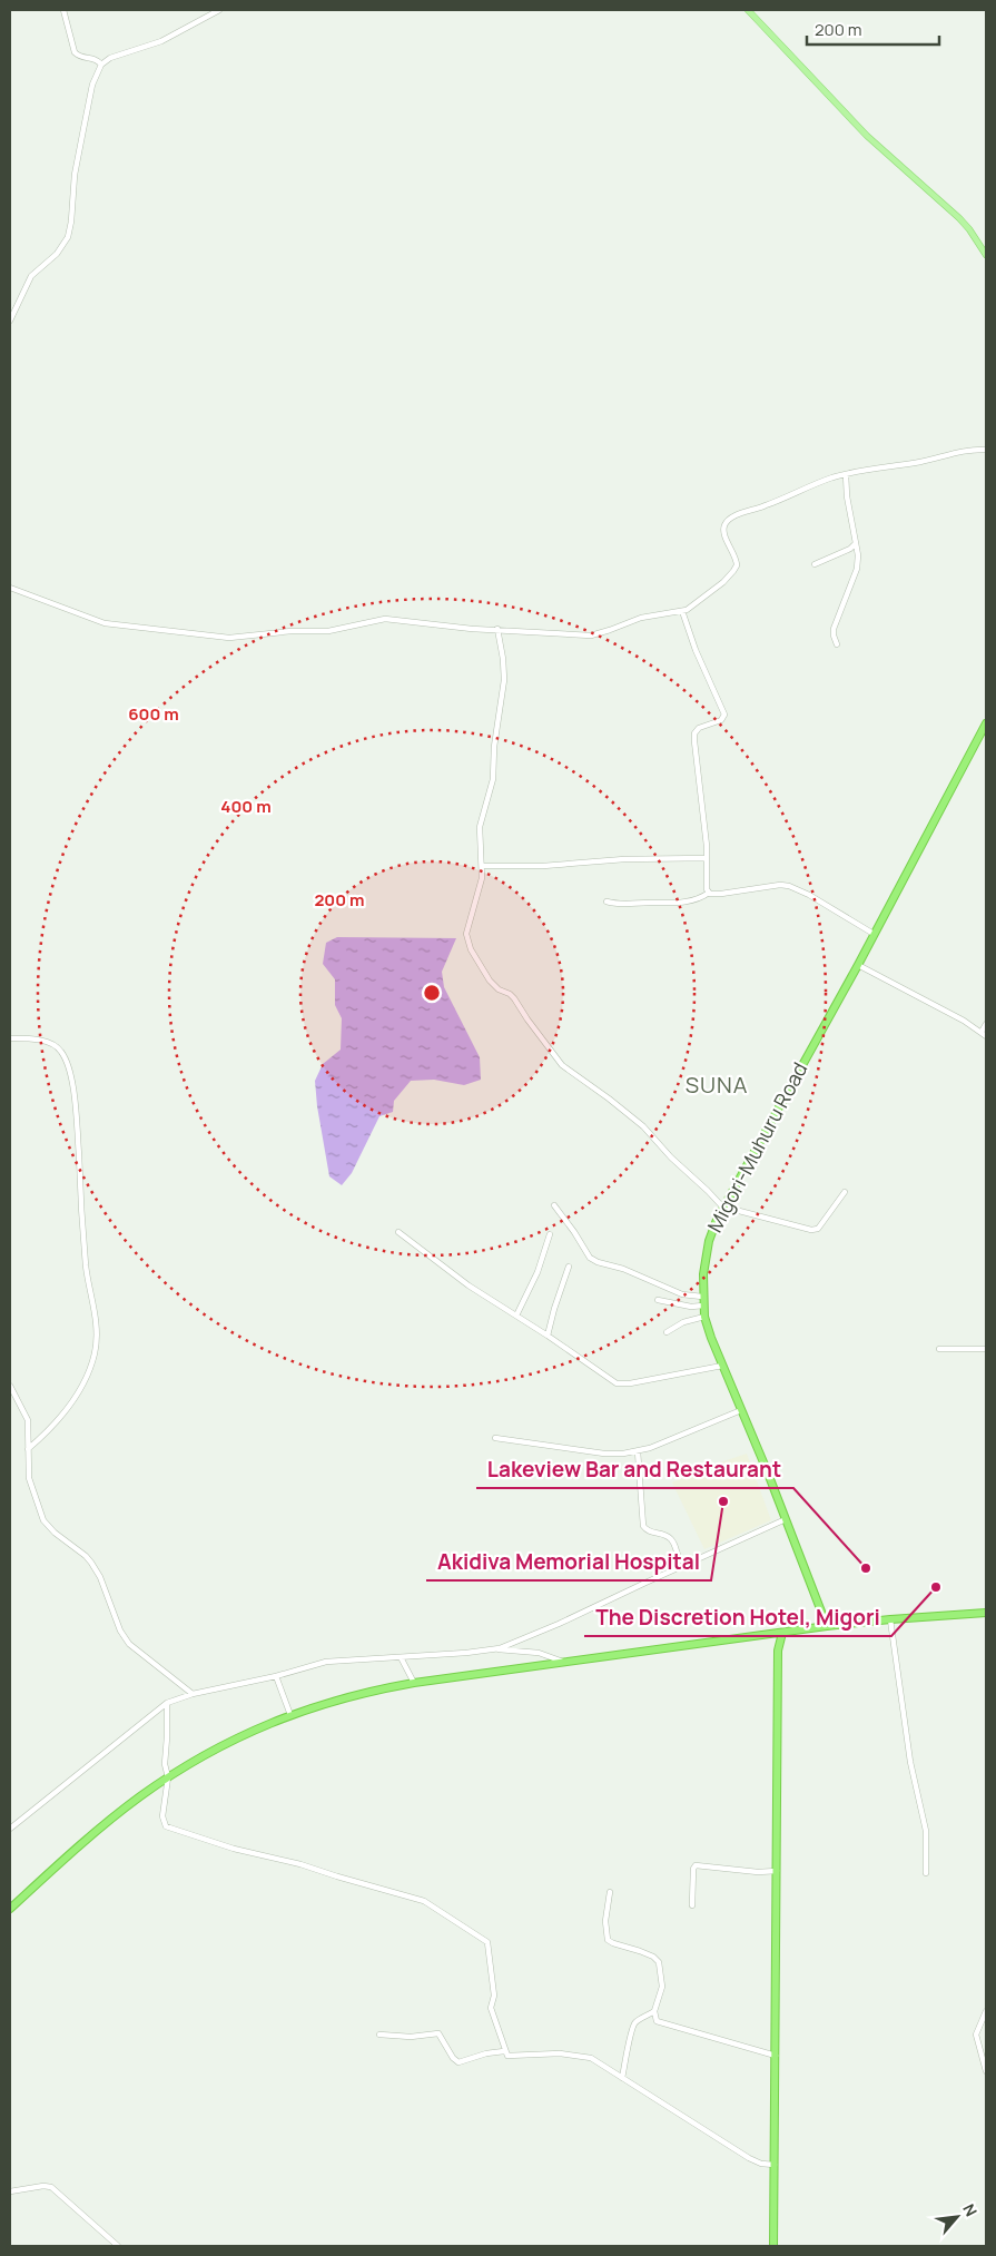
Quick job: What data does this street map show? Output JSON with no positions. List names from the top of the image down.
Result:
{
  "streets": {
    "highway": ["Migori-Muhuru Road"]
  },
  "districts": ["SUNA"],
  "places": ["Akidiva Memorial Hospital", "Lakeview Bar and Restaurant", "The Discretion Hotel, Migori"],
  "scale_bar": "200 m",
  "north": "top right",
  "rings": ["600 m", "400 m", "200 m"]
}
